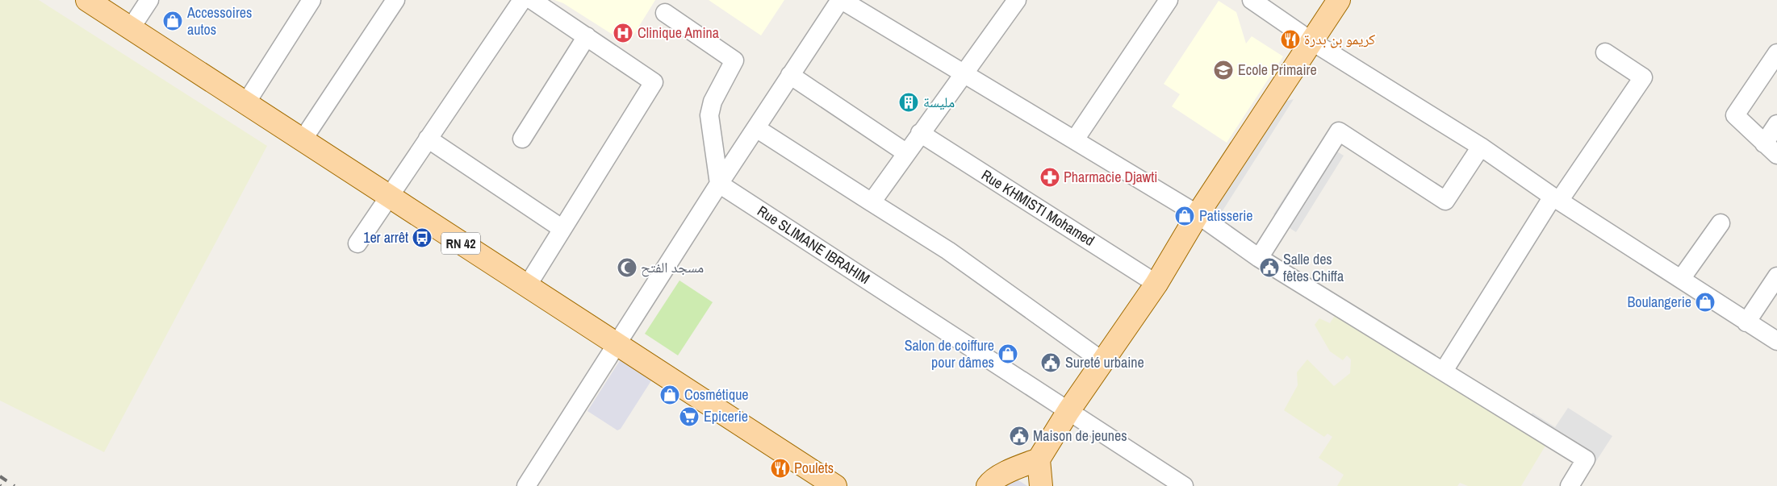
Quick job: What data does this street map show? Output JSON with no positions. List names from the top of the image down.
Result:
{
  "streets": {
    "main road": ["RN 42"],
    "street": ["Rue KHMISTI Mohamed", "Rue SLIMANE IBRAHIM"]
  },
  "places": {
    "shop": [
      "Accessoires autos",
      "Patisserie",
      "Boulangerie",
      "Salon de coiffure pour dâmes",
      "Cosmétique"
    ],
    "hospital": ["Clinique Amina"],
    "restaurant": ["كريمو بن بدرة", "Poulets"],
    "school or university": ["Ecole Primaire"],
    "building": ["مليسة"],
    "pharmacy": ["Pharmacie Djawti"],
    "bus stop": ["1er arrêt"],
    "mosque": ["مسجد الفتح"],
    "public building": ["Salle des fêtes Chiffa", "Sureté urbaine", "Maison de jeunes"],
    "supermarket": ["Epicerie"]
  }
}
